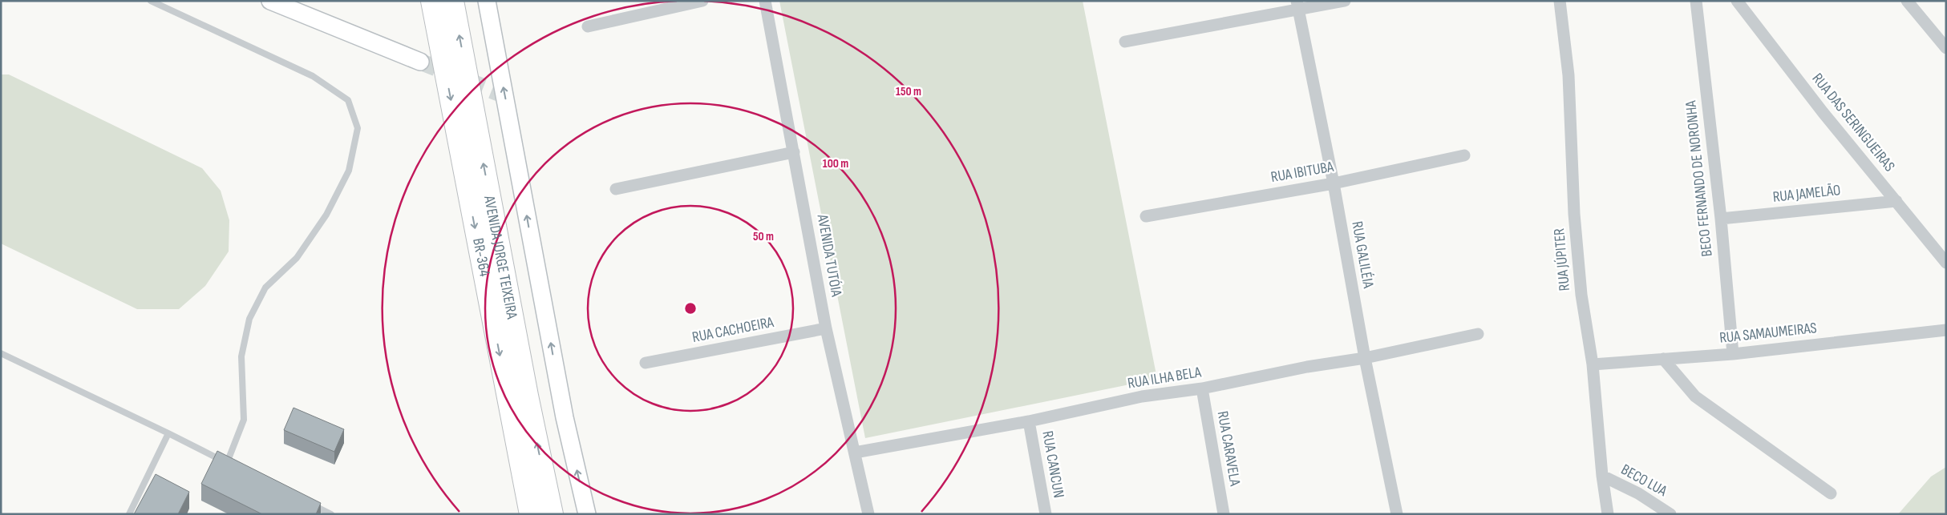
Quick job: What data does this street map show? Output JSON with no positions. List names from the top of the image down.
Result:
{
  "streets": {
    "highway": ["BR-364", "AVENIDA JORGE TEIXEIRA"],
    "street": [
      "RUA DAS SERINGUEIRAS",
      "RUA IBITUBA",
      "BECO FERNANDO DE NORONHA",
      "RUA JAMELÃO",
      "RUA GALILÉIA",
      "AVENIDA TUTÓIA",
      "RUA JÚPITER",
      "RUA CACHOEIRA",
      "RUA SAMAUMEIRAS",
      "RUA ILHA BELA",
      "RUA CARAVELA",
      "RUA CANCUN",
      "BECO LUA"
    ]
  },
  "crossings": [
    ["RUA DAS SERINGUEIRAS", "RUA JAMELÃO"],
    ["RUA IBITUBA", "RUA GALILÉIA"],
    ["BECO FERNANDO DE NORONHA", "RUA JAMELÃO"],
    ["BECO FERNANDO DE NORONHA", "RUA SAMAUMEIRAS"],
    ["RUA GALILÉIA", "RUA ILHA BELA"],
    ["AVENIDA TUTÓIA", "RUA CACHOEIRA"],
    ["AVENIDA TUTÓIA", "RUA ILHA BELA"],
    ["RUA JÚPITER", "RUA SAMAUMEIRAS"],
    ["RUA JÚPITER", "BECO LUA"],
    ["RUA ILHA BELA", "RUA CARAVELA"],
    ["RUA ILHA BELA", "RUA CANCUN"]
  ],
  "one_way": ["BR-364", "AVENIDA JORGE TEIXEIRA"],
  "rings": ["150 m", "100 m", "50 m"]
}
